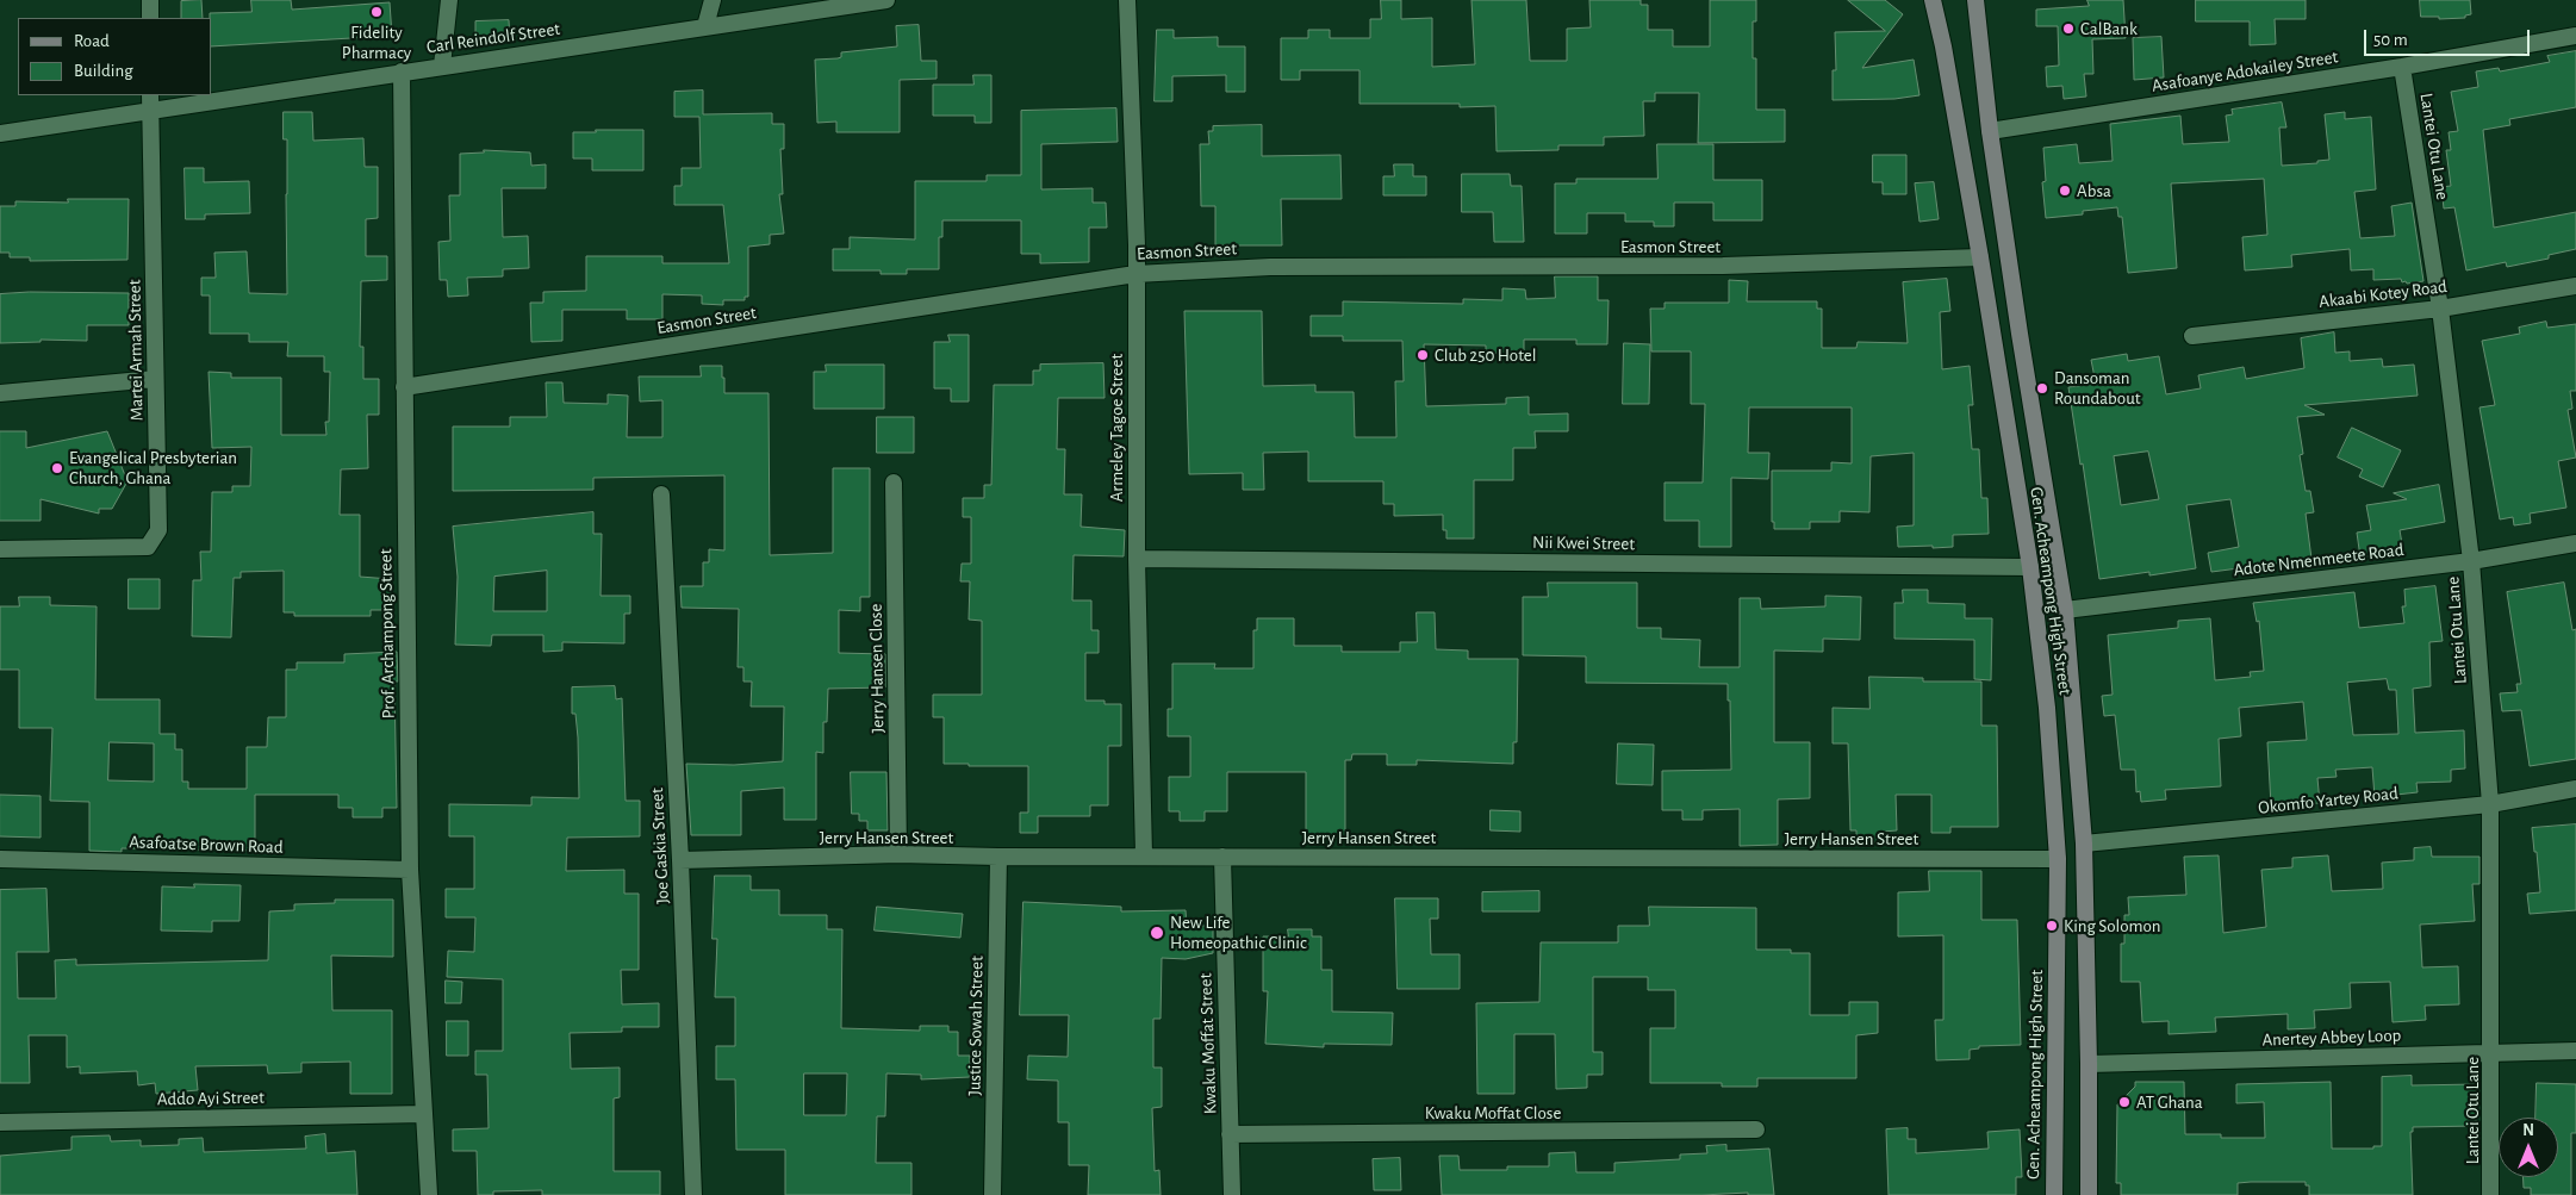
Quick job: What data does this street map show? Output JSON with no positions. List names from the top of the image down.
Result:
{
  "streets": {
    "main road": ["Gen. Acheampong High Street"],
    "street": [
      "Carl Reindolf Street",
      "Asafoanye Adokailey Street",
      "Lantei Otu Lane",
      "Easmon Street",
      "Akaabi Kotey Road",
      "Martei Armah Street",
      "Armeley Tagoe Street",
      "Nii Kwei Street",
      "Adote Nmenmeete Road",
      "Prof. Archampong Street",
      "Jerry Hansen Close",
      "Okomfo Yartey Road",
      "Jerry Hansen Street",
      "Asafoatse Brown Road",
      "Joe Gaskia Street",
      "Justice Sowah Street",
      "Anertey Abbey Loop",
      "Kwaku Moffat Street",
      "Addo Ayi Street",
      "Kwaku Moffat Close"
    ]
  },
  "crossings": [
    ["Carl Reindolf Street", "Martei Armah Street"],
    ["Carl Reindolf Street", "Prof. Archampong Street"],
    ["Asafoanye Adokailey Street", "Lantei Otu Lane"],
    ["Asafoanye Adokailey Street", "Gen. Acheampong High Street"],
    ["Lantei Otu Lane", "Akaabi Kotey Road"],
    ["Lantei Otu Lane", "Adote Nmenmeete Road"],
    ["Lantei Otu Lane", "Okomfo Yartey Road"],
    ["Lantei Otu Lane", "Anertey Abbey Loop"],
    ["Easmon Street", "Armeley Tagoe Street"],
    ["Easmon Street", "Gen. Acheampong High Street"],
    ["Easmon Street", "Prof. Archampong Street"],
    ["Armeley Tagoe Street", "Nii Kwei Street"],
    ["Armeley Tagoe Street", "Jerry Hansen Street"],
    ["Nii Kwei Street", "Gen. Acheampong High Street"],
    ["Adote Nmenmeete Road", "Gen. Acheampong High Street"],
    ["Gen. Acheampong High Street", "Okomfo Yartey Road"],
    ["Gen. Acheampong High Street", "Jerry Hansen Street"],
    ["Gen. Acheampong High Street", "Anertey Abbey Loop"],
    ["Prof. Archampong Street", "Asafoatse Brown Road"],
    ["Prof. Archampong Street", "Addo Ayi Street"],
    ["Jerry Hansen Close", "Jerry Hansen Street"],
    ["Jerry Hansen Street", "Joe Gaskia Street"],
    ["Jerry Hansen Street", "Justice Sowah Street"],
    ["Jerry Hansen Street", "Kwaku Moffat Street"],
    ["Kwaku Moffat Street", "Kwaku Moffat Close"]
  ],
  "places": [
    "Fidelity Pharmacy",
    "CalBank",
    "Absa",
    "Club 250 Hotel",
    "Dansoman Roundabout",
    "Evangelical Presbyterian Church, Ghana",
    "King Solomon",
    "New Life Homeopathic Clinic",
    "AT Ghana"
  ],
  "legend": ["Road", "Building"],
  "scale_bar": "50 m",
  "north": "top"
}
